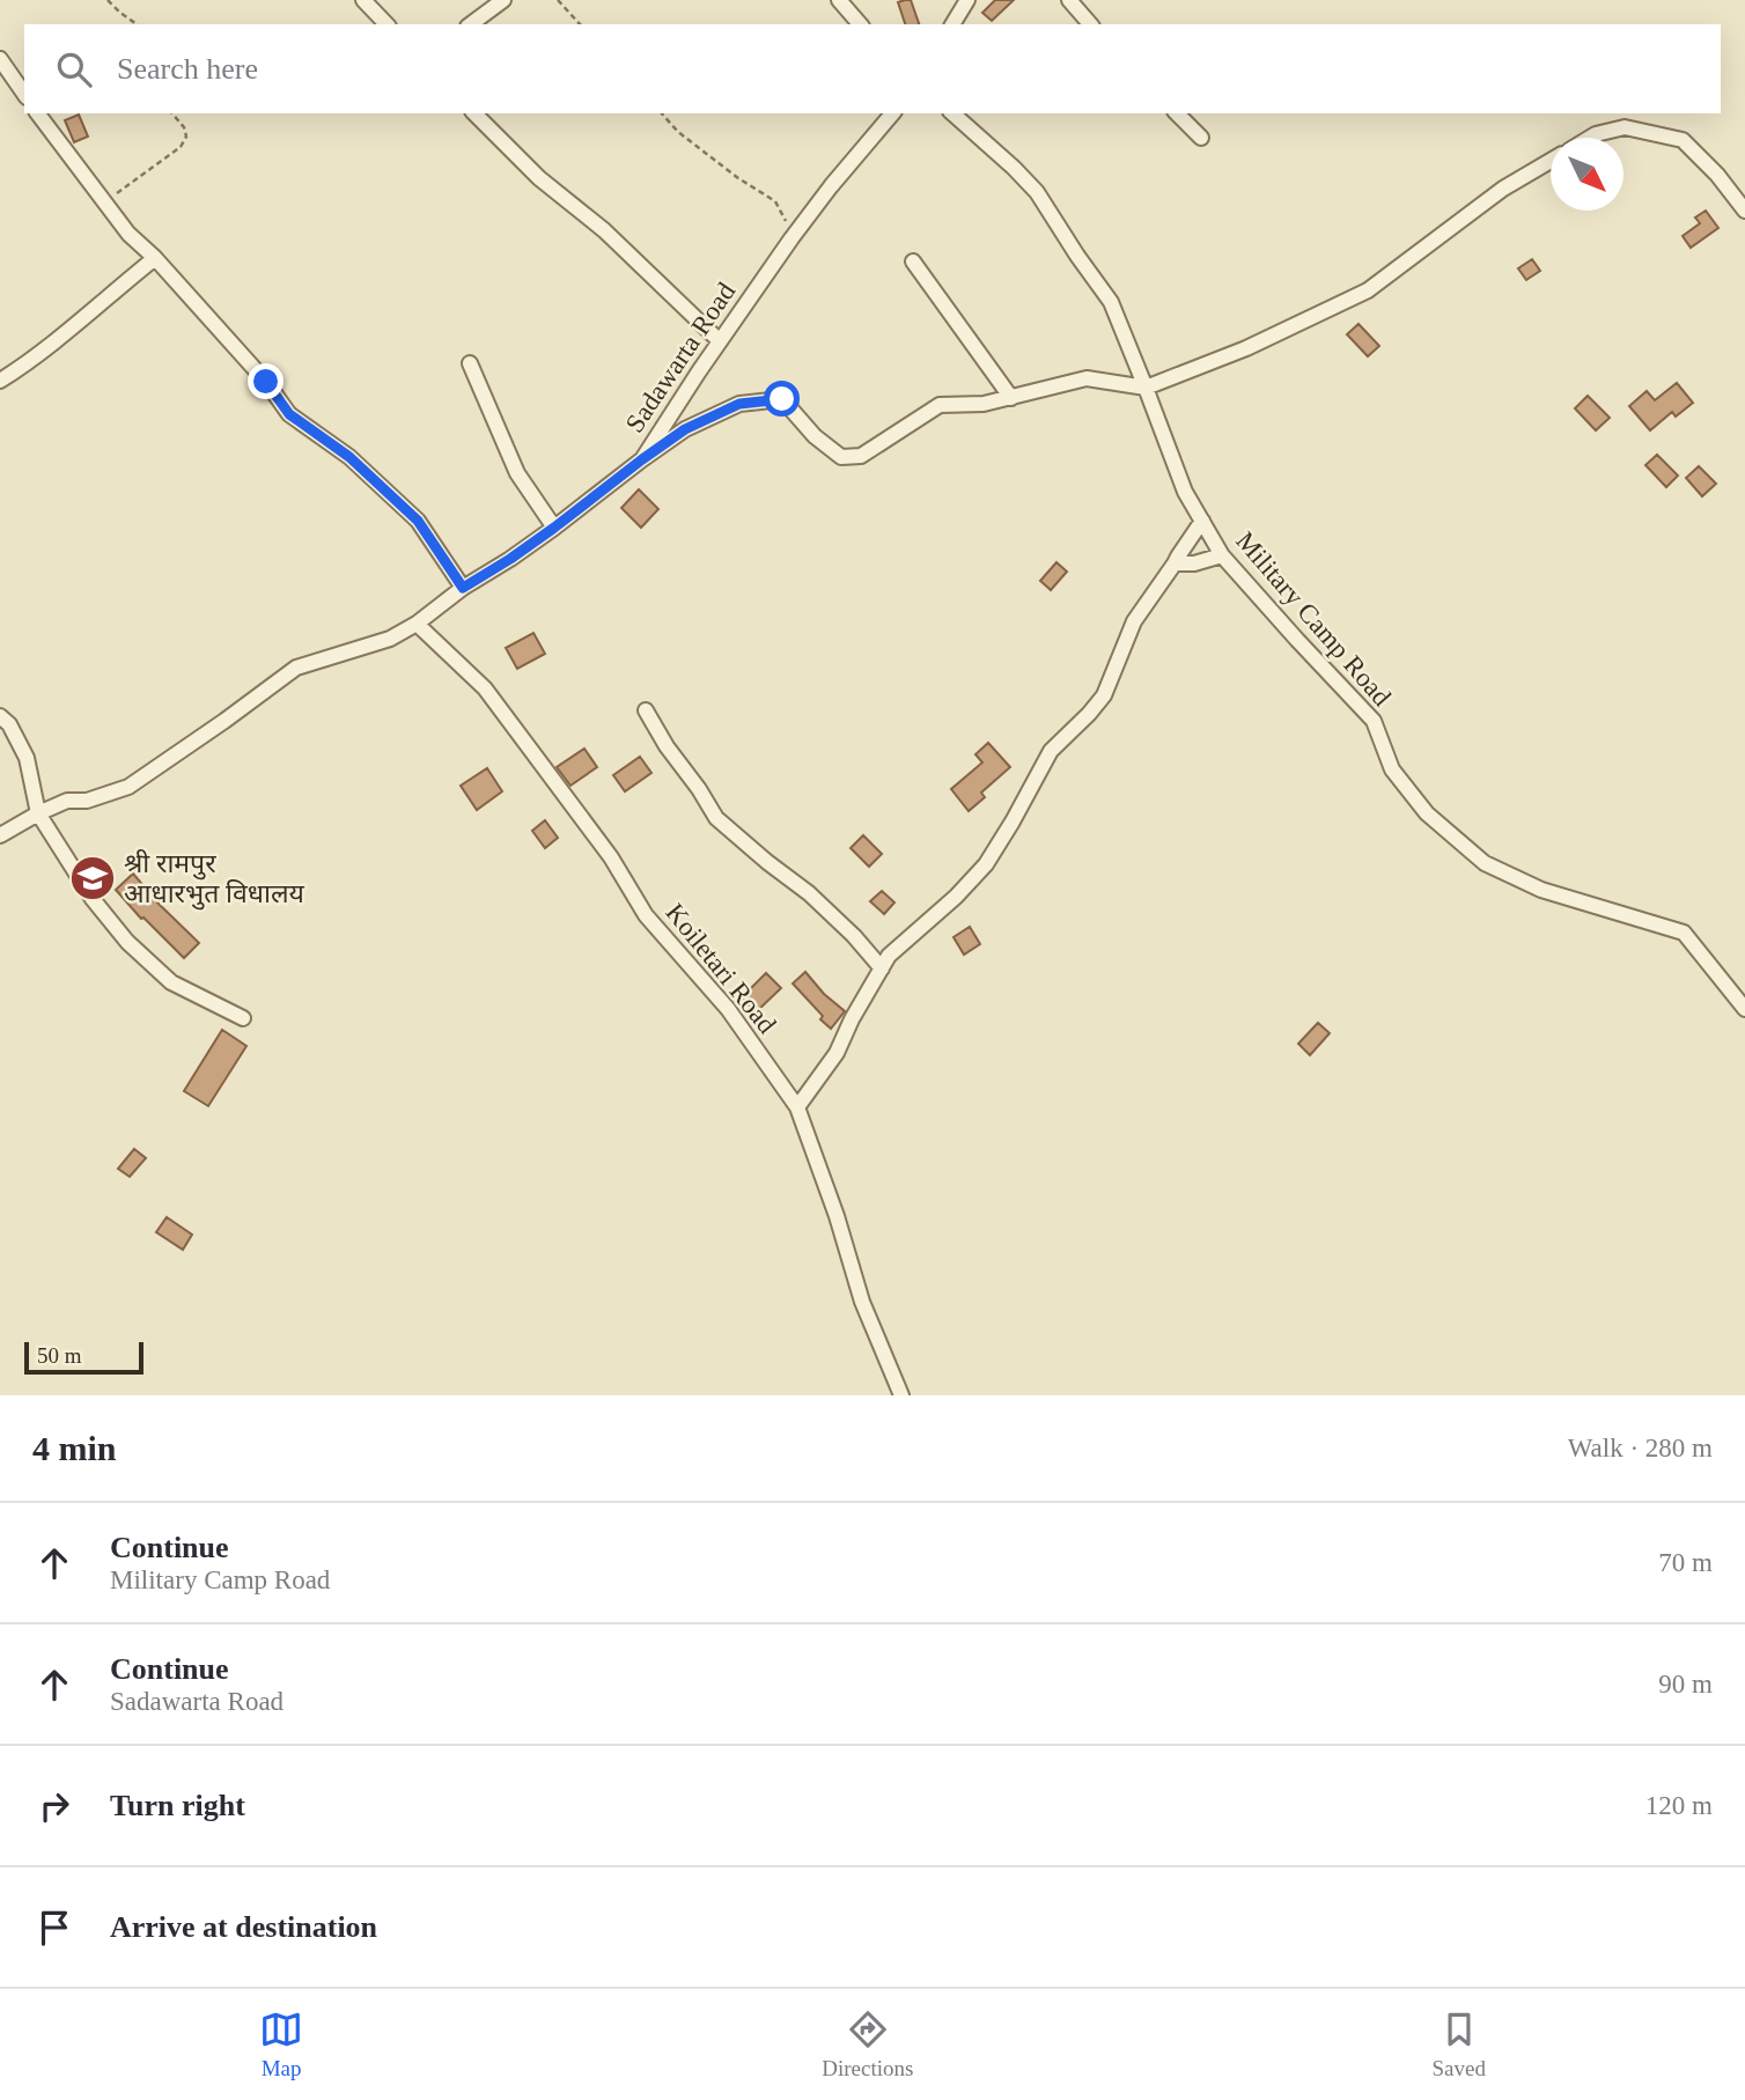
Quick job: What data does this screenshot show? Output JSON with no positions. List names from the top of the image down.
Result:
{
  "streets": {
    "street": ["Sadawarta Road", "Military Camp Road", "Koiletari Road"]
  },
  "crossings": [
    ["Sadawarta Road", "Koiletari Road"]
  ],
  "places": {
    "school or university": ["श्री रामपुर आधारभुत विधालय"]
  },
  "scale_bar": "50 m",
  "north": "bottom right",
  "page": {
    "search": "Search here",
    "scale": "50 m",
    "heading": ["4 min", "Walk · 280 m"],
    "list": [
      ["Continue", "Military Camp Road", "70 m"],
      ["Continue", "Sadawarta Road", "90 m"],
      ["Turn right", "120 m"],
      "Arrive at destination"
    ],
    "nav": ["Map", "Directions", "Saved"]
  }
}
